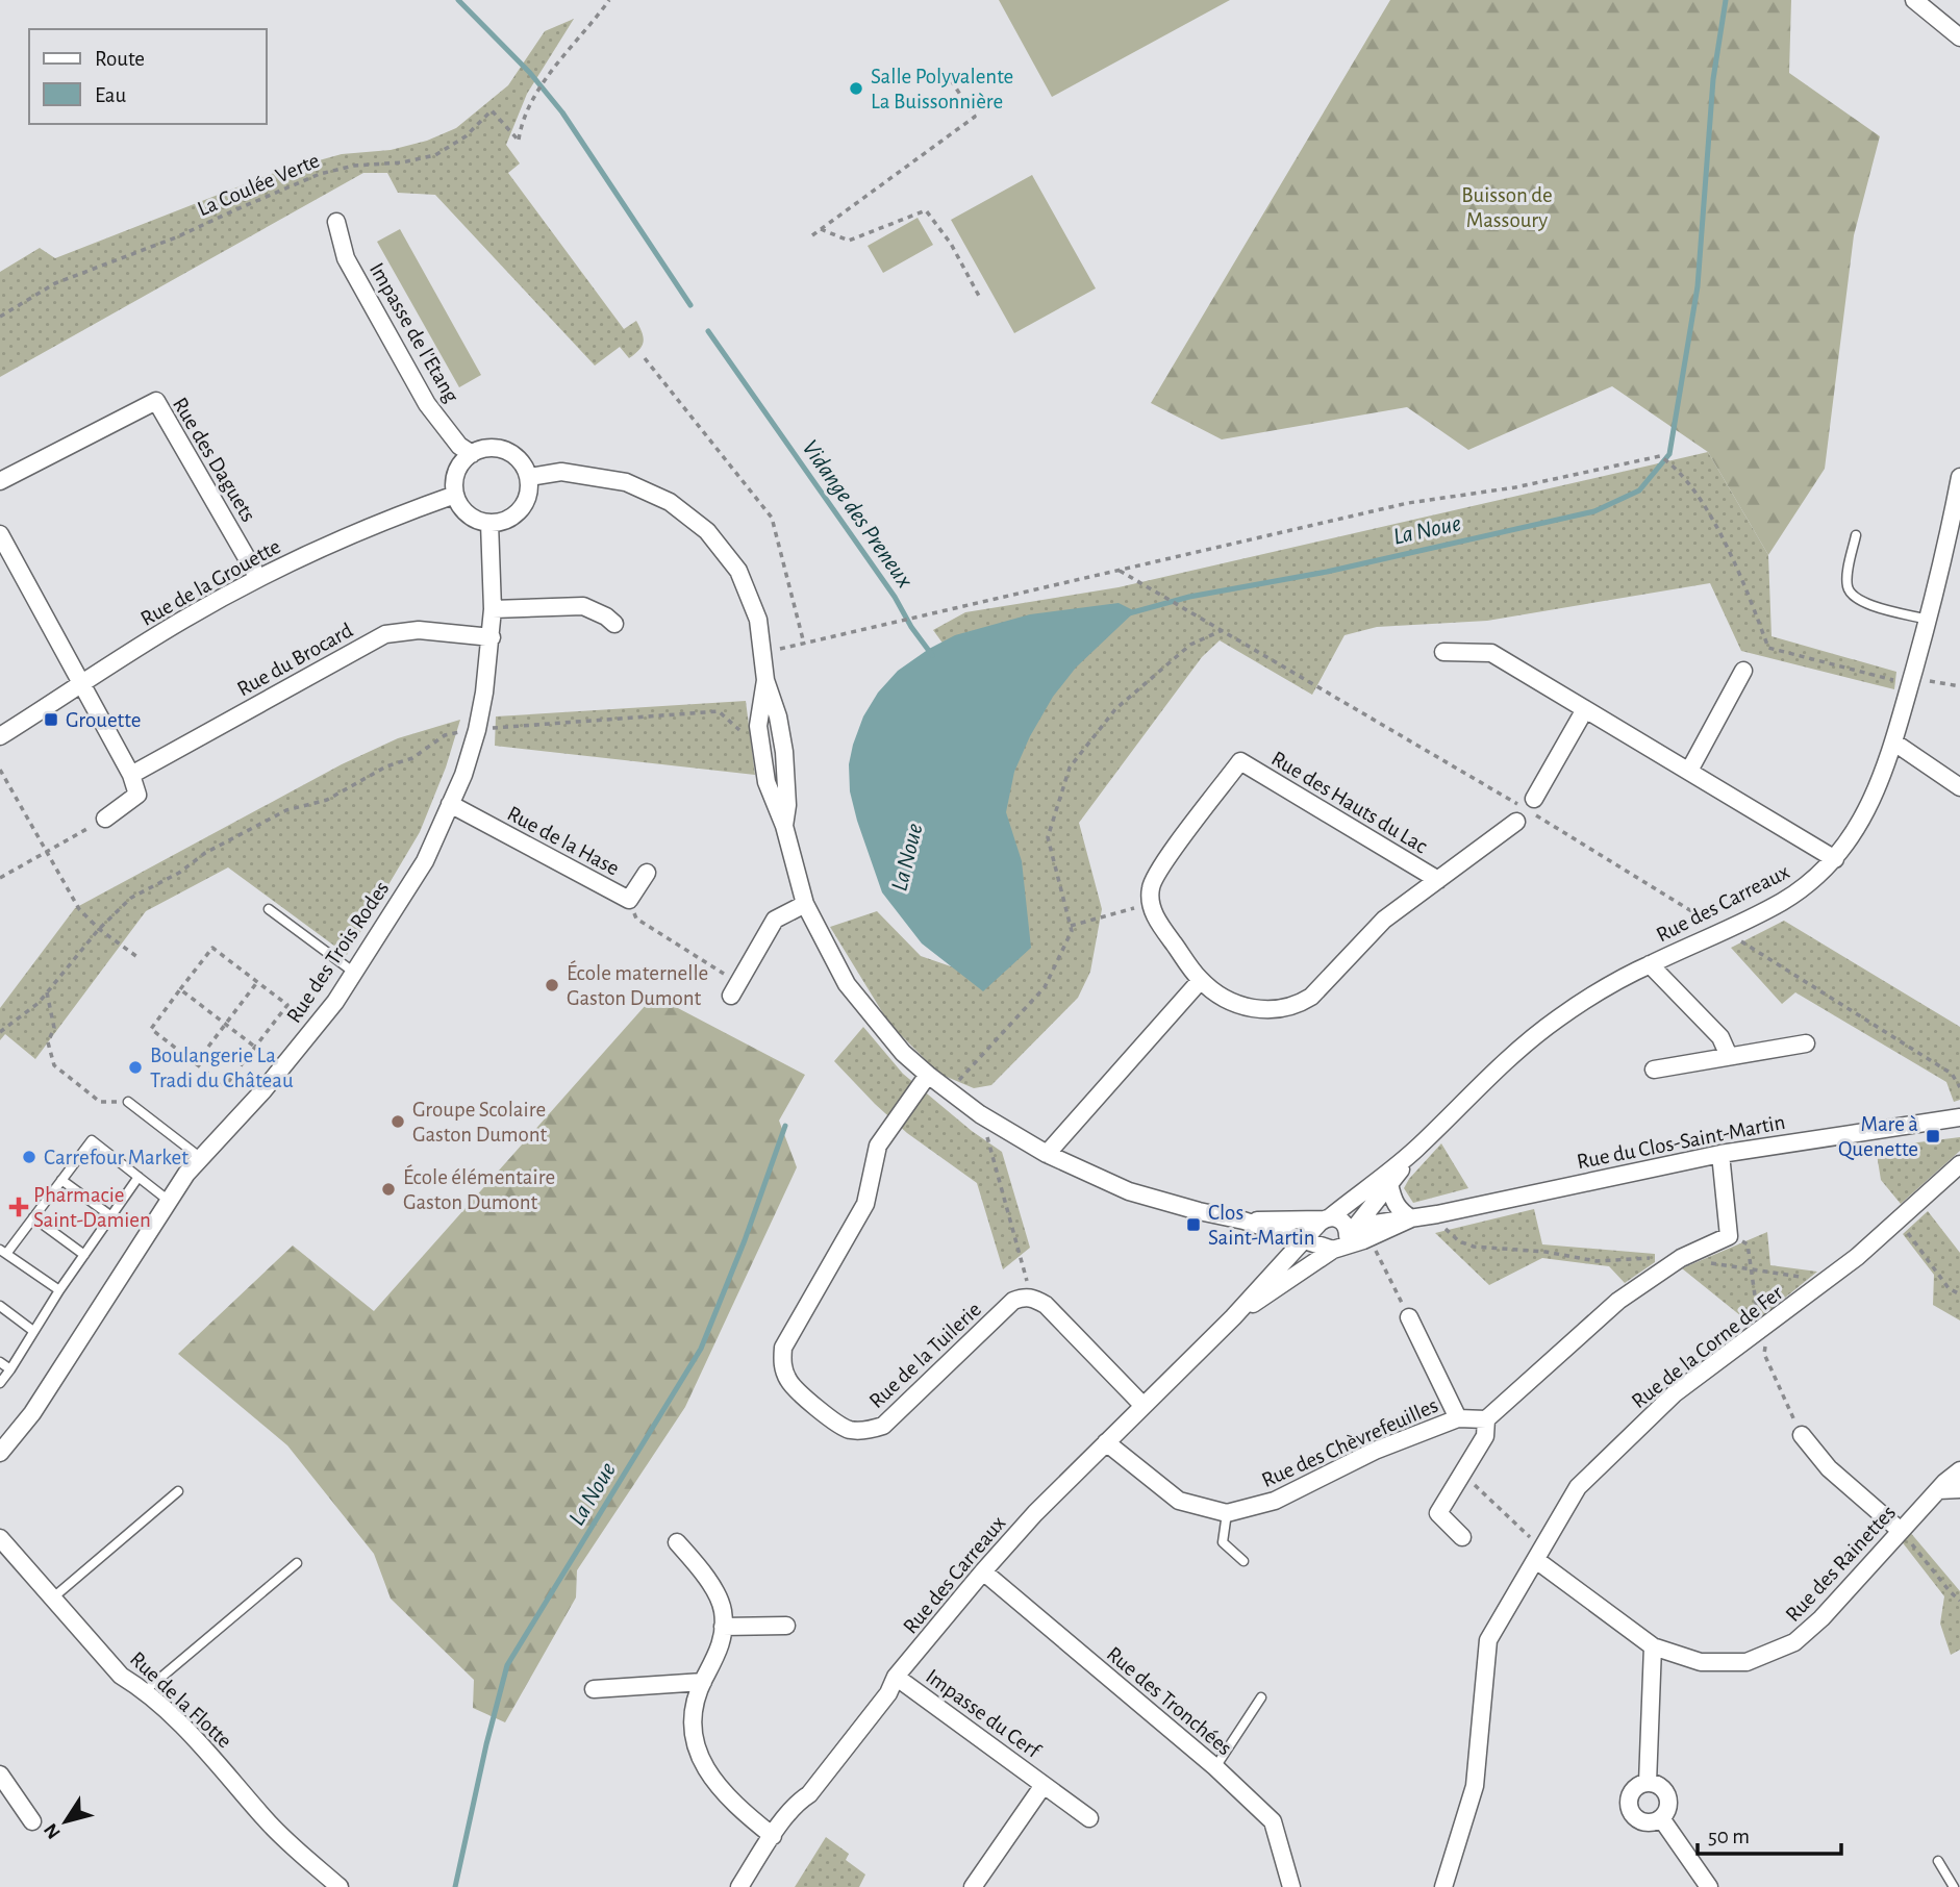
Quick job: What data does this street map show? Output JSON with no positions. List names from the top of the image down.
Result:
{
  "streets": {
    "street": [
      "Impasse de l'Etang",
      "Rue des Daguets",
      "Rue de la Grouette",
      "Rue du Brocard",
      "Rue des Hauts du Lac",
      "Rue de la Hase",
      "Rue des Carreaux",
      "Rue des Trois Rodes",
      "Rue du Clos-Saint-Martin",
      "Rue de la Corne de Fer",
      "Rue de la Tuilerie",
      "Rue des Chèvrefeuilles",
      "Rue des Rainettes",
      "Rue de la Flotte",
      "Rue des Tronchées",
      "Impasse du Cerf"
    ],
    "path": ["La Coulée Verte"]
  },
  "crossings": [
    ["Impasse de l'Etang", "Rue de la Grouette"],
    ["Impasse de l'Etang", "Rue des Trois Rodes"],
    ["Impasse de l'Etang", "Rue du Clos-Saint-Martin"],
    ["Rue des Daguets", "Rue de la Grouette"],
    ["Rue de la Grouette", "Rue des Trois Rodes"],
    ["Rue de la Grouette", "Rue du Clos-Saint-Martin"],
    ["Rue du Brocard", "Rue des Trois Rodes"],
    ["Rue de la Hase", "Rue des Trois Rodes"],
    ["Rue des Carreaux", "Rue du Clos-Saint-Martin"],
    ["Rue des Carreaux", "Rue des Chèvrefeuilles"],
    ["Rue des Carreaux", "Rue des Tronchées"],
    ["Rue des Carreaux", "Impasse du Cerf"],
    ["Rue des Trois Rodes", "Rue du Clos-Saint-Martin"],
    ["Rue du Clos-Saint-Martin", "Rue de la Tuilerie"],
    ["Rue de la Corne de Fer", "Rue des Rainettes"]
  ],
  "water": ["Vidange des Preneux", "La Noue"],
  "parks": ["Buisson de Massoury"],
  "places": {
    "other": [
      "Salle Polyvalente La Buissonnière",
      "École maternelle Gaston Dumont",
      "Boulangerie La Tradi du Château",
      "Groupe Scolaire Gaston Dumont",
      "Carrefour Market",
      "École élémentaire Gaston Dumont"
    ],
    "transit": ["Grouette", "Mare à Quenette", "Clos Saint-Martin"],
    "health": ["Pharmacie Saint-Damien"]
  },
  "legend": ["Route", "Eau"],
  "scale_bar": "50 m",
  "north": "bottom left"
}
